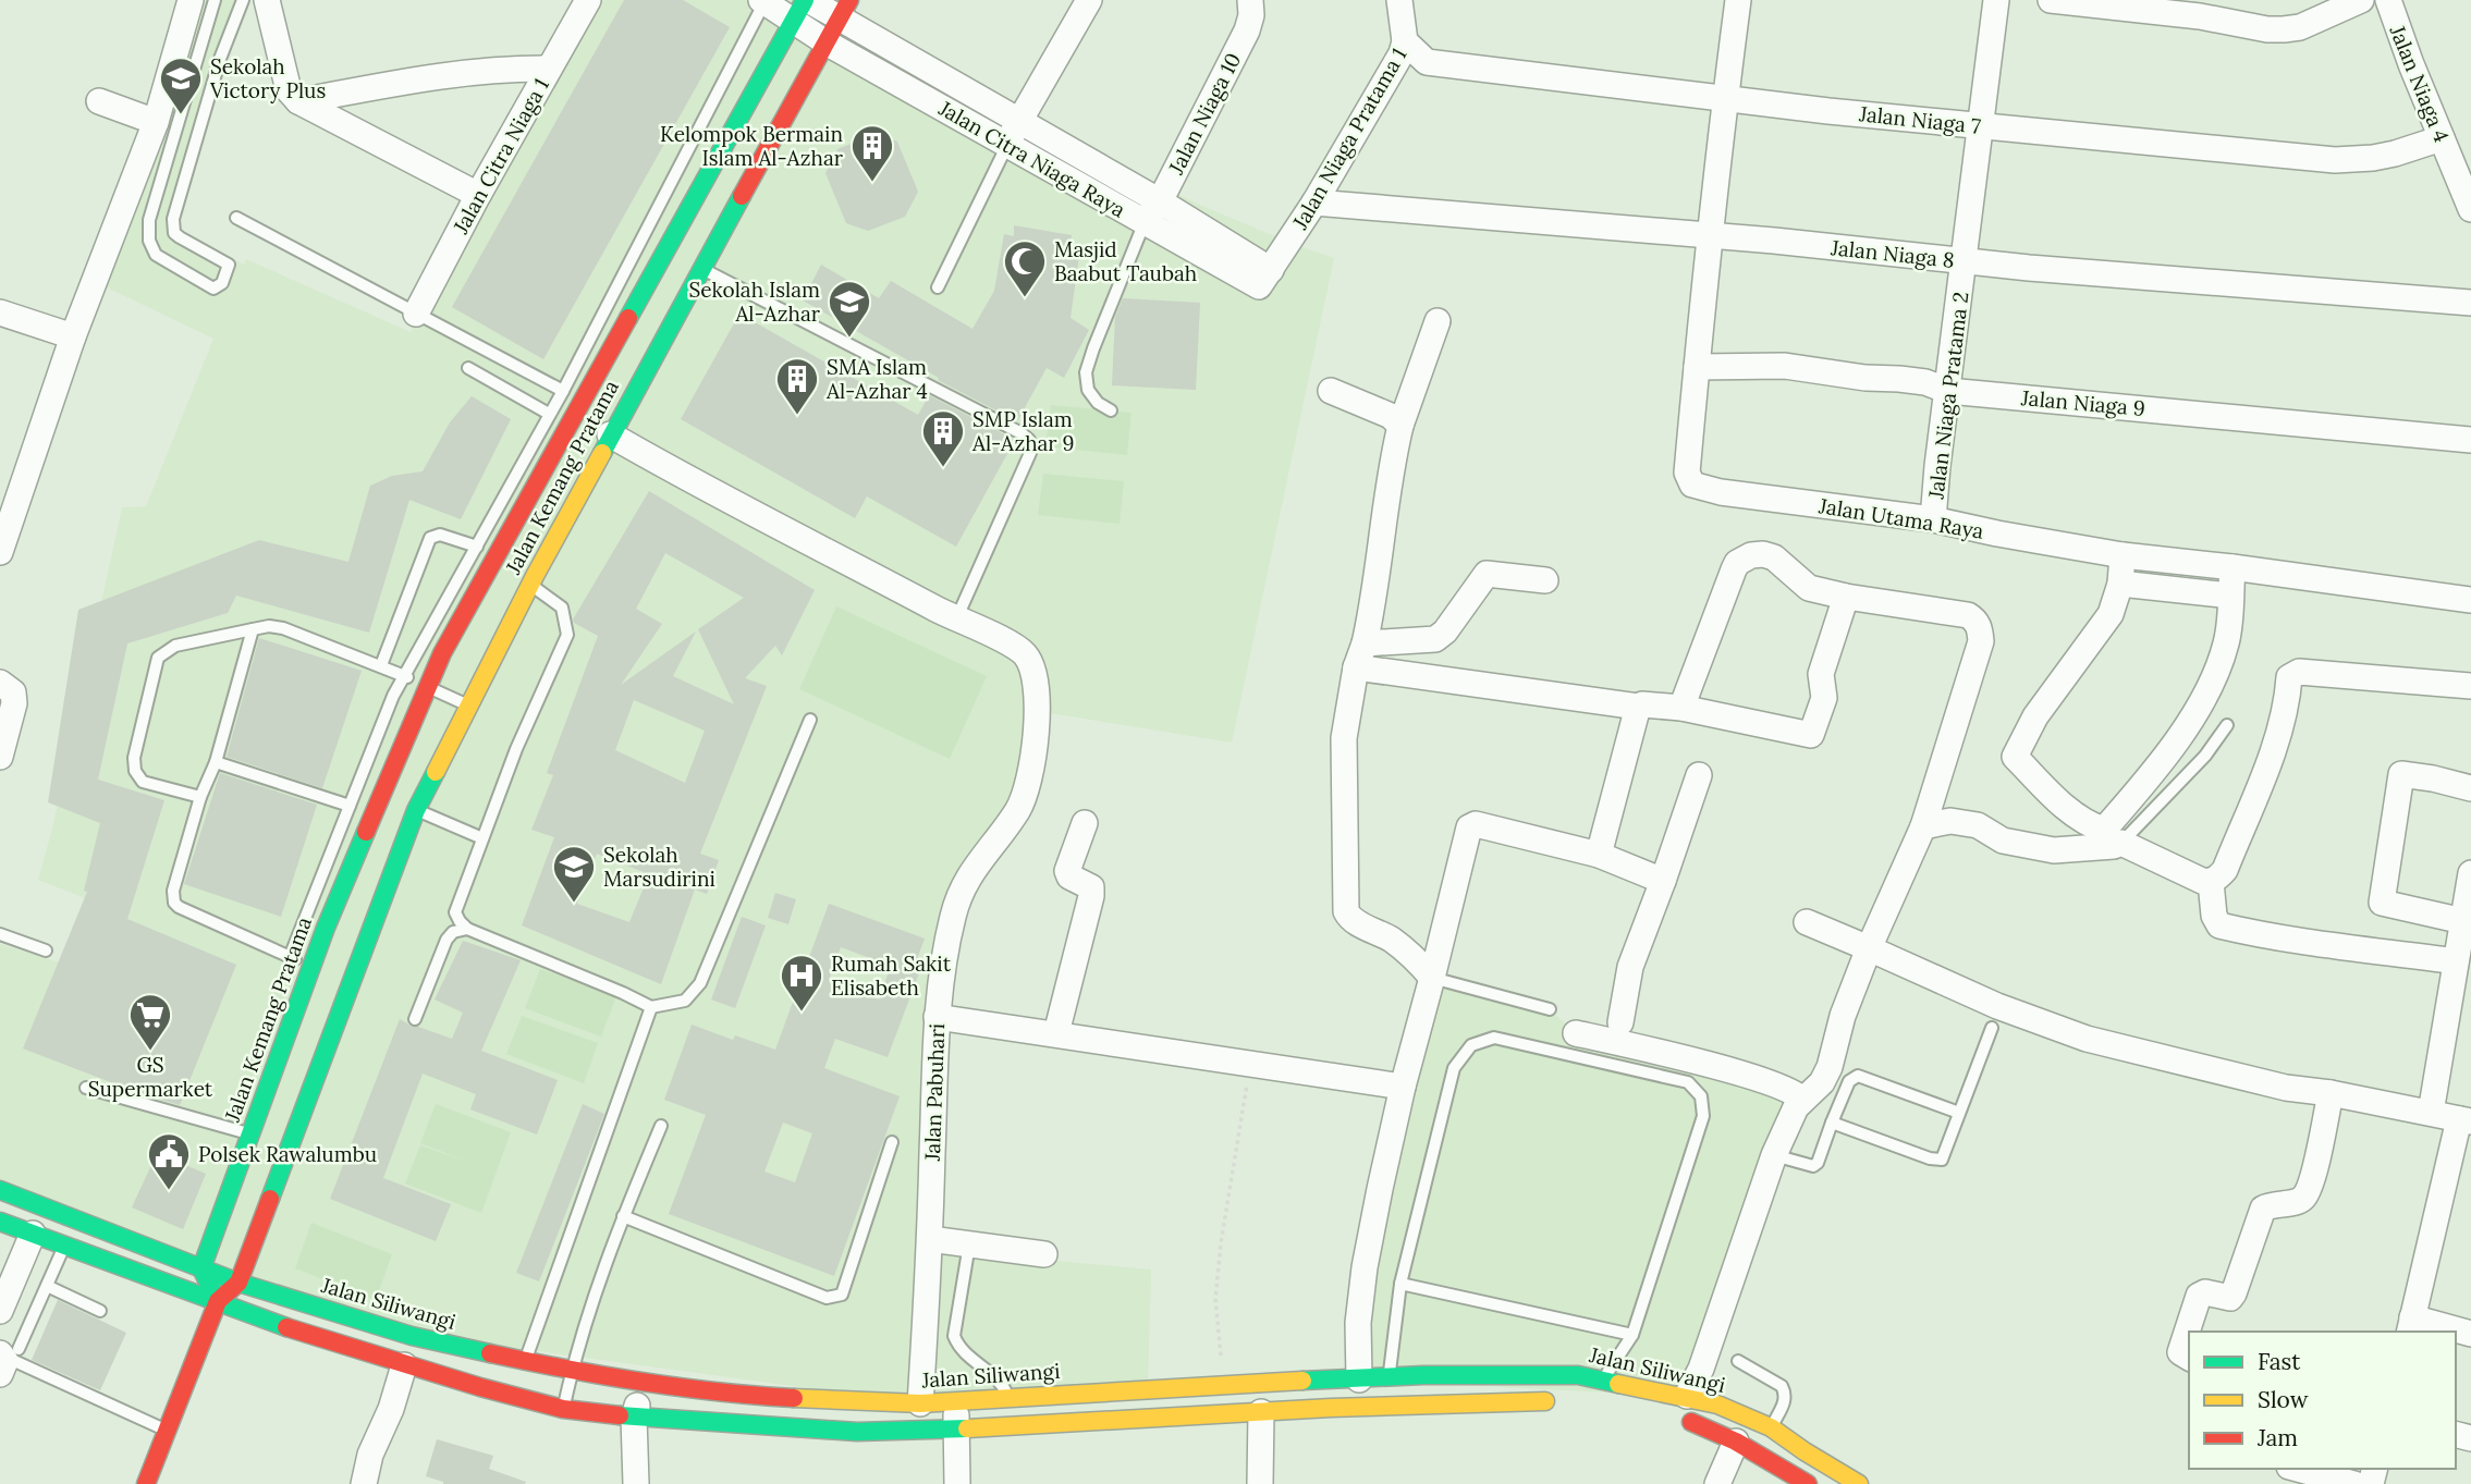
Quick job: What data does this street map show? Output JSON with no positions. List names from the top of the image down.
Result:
{
  "streets": {
    "main road": ["Jalan Kemang Pratama", "Jalan Siliwangi"],
    "street": [
      "Jalan Niaga 4",
      "Jalan Niaga 10",
      "Jalan Niaga 7",
      "Jalan Niaga Pratama 1",
      "Jalan Citra Niaga 1",
      "Jalan Citra Niaga Raya",
      "Jalan Niaga 8",
      "Jalan Niaga Pratama 2",
      "Jalan Niaga 9",
      "Jalan Utama Raya",
      "Jalan Pabuhari"
    ]
  },
  "crossings": [
    ["Jalan Niaga 4", "Jalan Niaga 7"],
    ["Jalan Niaga 10", "Jalan Citra Niaga Raya"],
    ["Jalan Niaga 7", "Jalan Niaga Pratama 1"],
    ["Jalan Niaga 7", "Jalan Niaga Pratama 2"],
    ["Jalan Niaga Pratama 1", "Jalan Citra Niaga Raya"],
    ["Jalan Niaga Pratama 1", "Jalan Niaga 8"],
    ["Jalan Citra Niaga Raya", "Jalan Kemang Pratama"],
    ["Jalan Niaga 8", "Jalan Niaga Pratama 2"],
    ["Jalan Niaga Pratama 2", "Jalan Niaga 9"],
    ["Jalan Niaga Pratama 2", "Jalan Utama Raya"],
    ["Jalan Niaga 9", "Jalan Utama Raya"],
    ["Jalan Kemang Pratama", "Jalan Pabuhari"],
    ["Jalan Kemang Pratama", "Jalan Siliwangi"],
    ["Jalan Pabuhari", "Jalan Siliwangi"]
  ],
  "places": {
    "school or university": ["Sekolah Victory Plus", "Sekolah Islam Al-Azhar", "Sekolah Marsudirini"],
    "building": ["Kelompok Bermain Islam Al-Azhar", "SMA Islam Al-Azhar 4", "SMP Islam Al-Azhar 9"],
    "mosque": ["Masjid Baabut Taubah"],
    "hospital": ["Rumah Sakit Elisabeth"],
    "supermarket": ["GS Supermarket"],
    "public building": ["Polsek Rawalumbu"]
  },
  "legend": ["Fast", "Slow", "Jam"]
}
